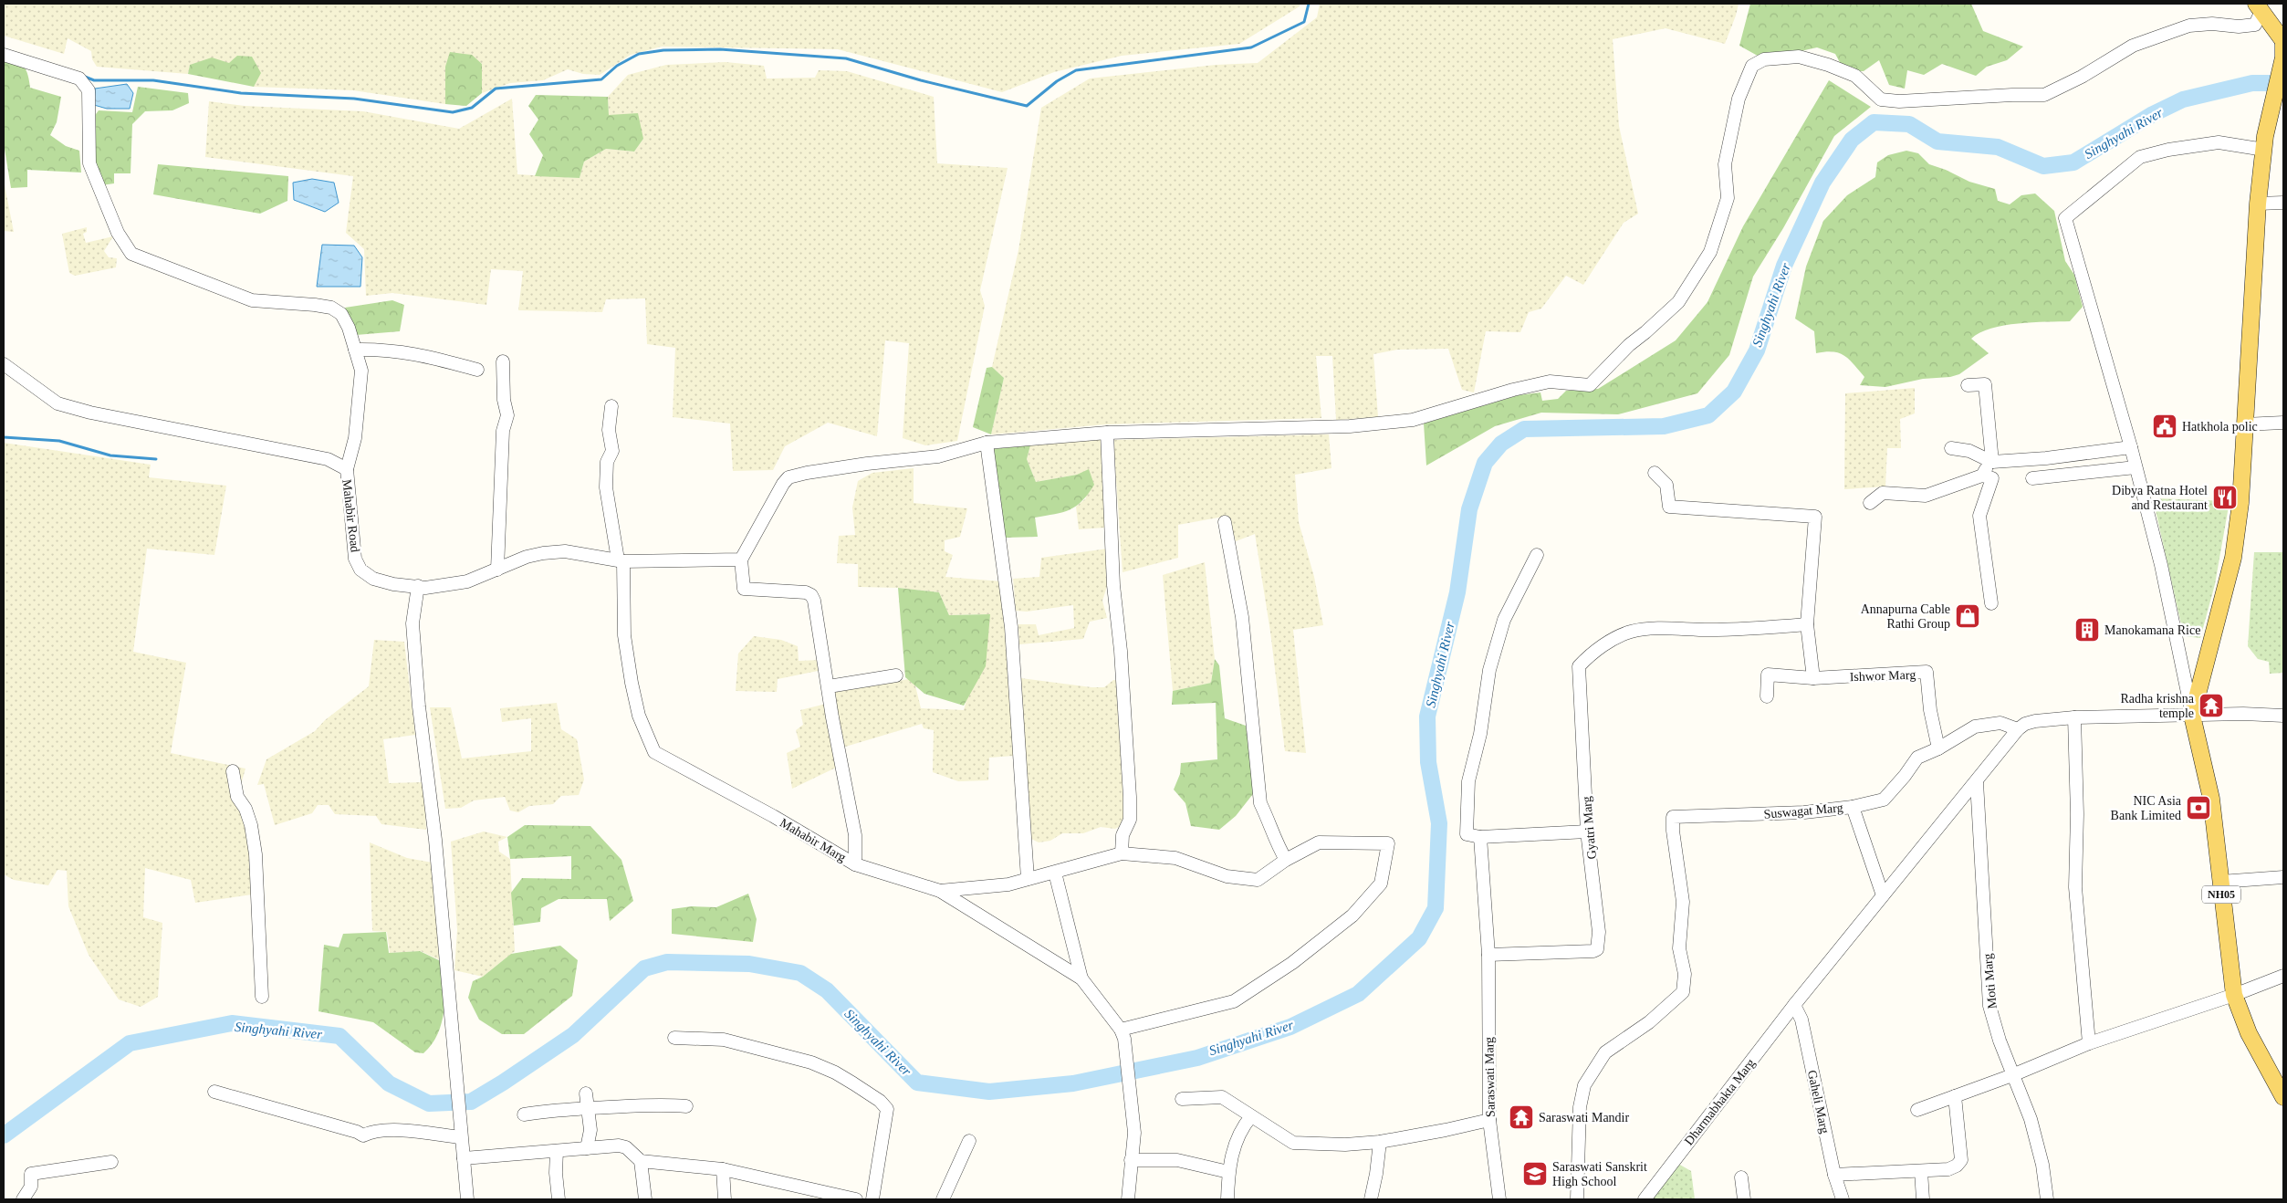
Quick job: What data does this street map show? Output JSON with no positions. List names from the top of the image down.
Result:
{
  "streets": {
    "main road": ["NH05"],
    "street": [
      "Mahabir Road",
      "Ishwor Marg",
      "Suswagat Marg",
      "Gyatri Marg",
      "Mahabir Marg",
      "Moti Marg",
      "Saraswati Marg",
      "Dharmabhakta Marg",
      "Gaheli Marg"
    ]
  },
  "crossings": [
    ["Mahabir Road", "Mahabir Marg"],
    ["Ishwor Marg", "Suswagat Marg"],
    ["Gyatri Marg", "Saraswati Marg"],
    ["Moti Marg", "Dharmabhakta Marg"],
    ["Dharmabhakta Marg", "Gaheli Marg"]
  ],
  "water": ["Singhyahi River"],
  "places": {
    "public building": ["Hatkhola polic"],
    "restaurant": ["Dibya Ratna Hotel and Restaurant"],
    "shop": ["Annapurna Cable Rathi Group"],
    "building": ["Manokamana Rice"],
    "temple": ["Radha krishna temple", "Saraswati Mandir"],
    "bank": ["NIC Asia Bank Limited"],
    "school or university": ["Saraswati Sanskrit High School"]
  }
}
